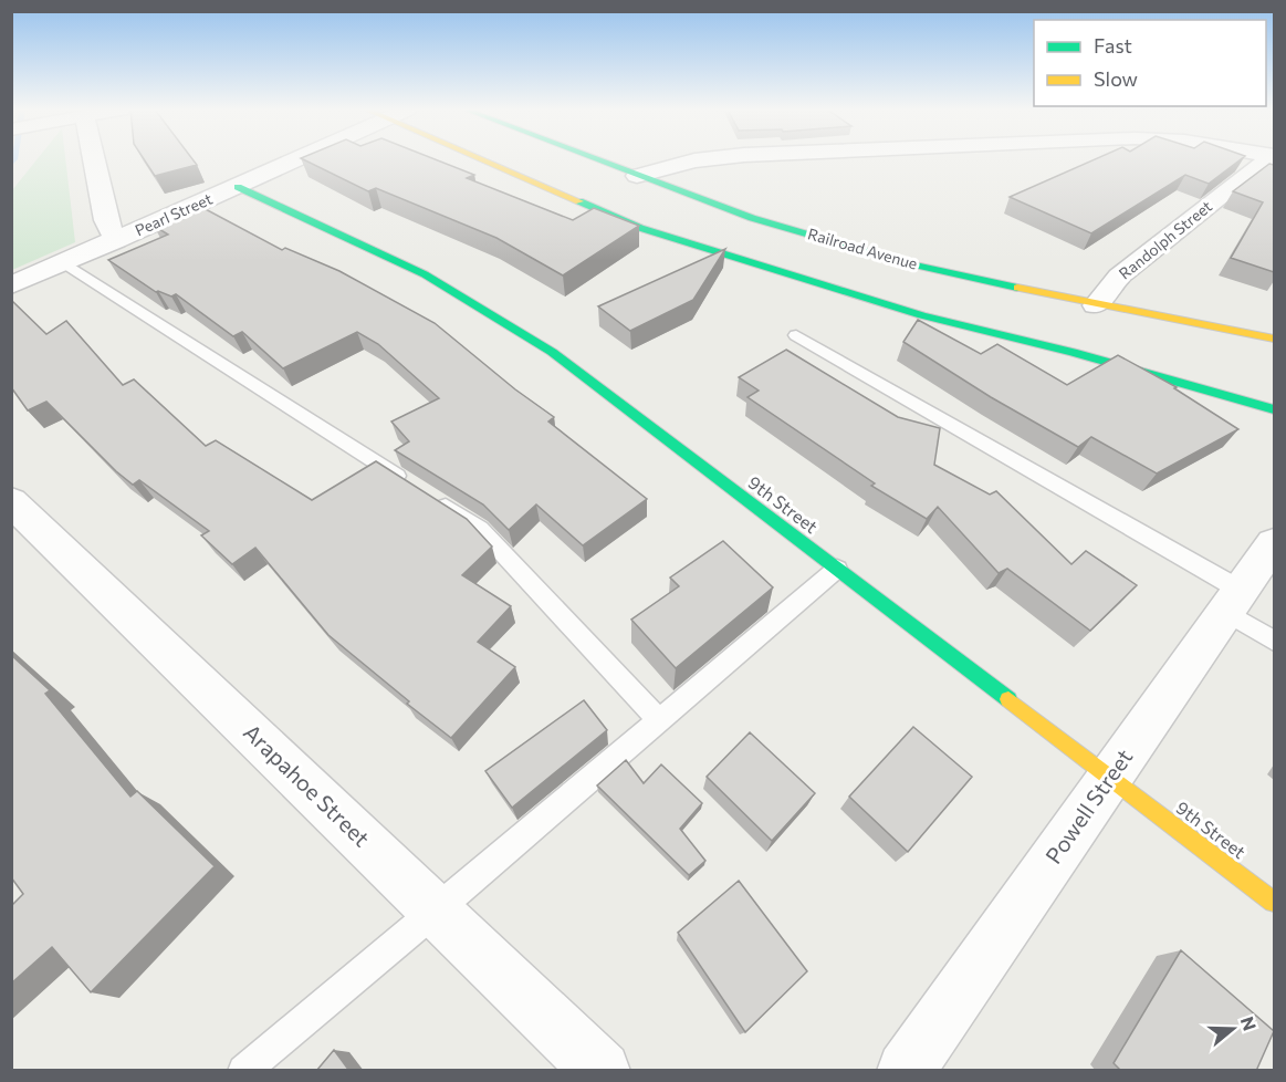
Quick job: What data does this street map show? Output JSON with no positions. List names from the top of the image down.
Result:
{
  "streets": {
    "street": [
      "Pearl Street",
      "Randolph Street",
      "Railroad Avenue",
      "9th Street",
      "Arapahoe Street",
      "Powell Street"
    ]
  },
  "crossings": [
    ["Pearl Street", "9th Street"],
    ["Randolph Street", "Railroad Avenue"],
    ["9th Street", "Powell Street"]
  ],
  "legend": ["Fast", "Slow"],
  "north": "right"
}
